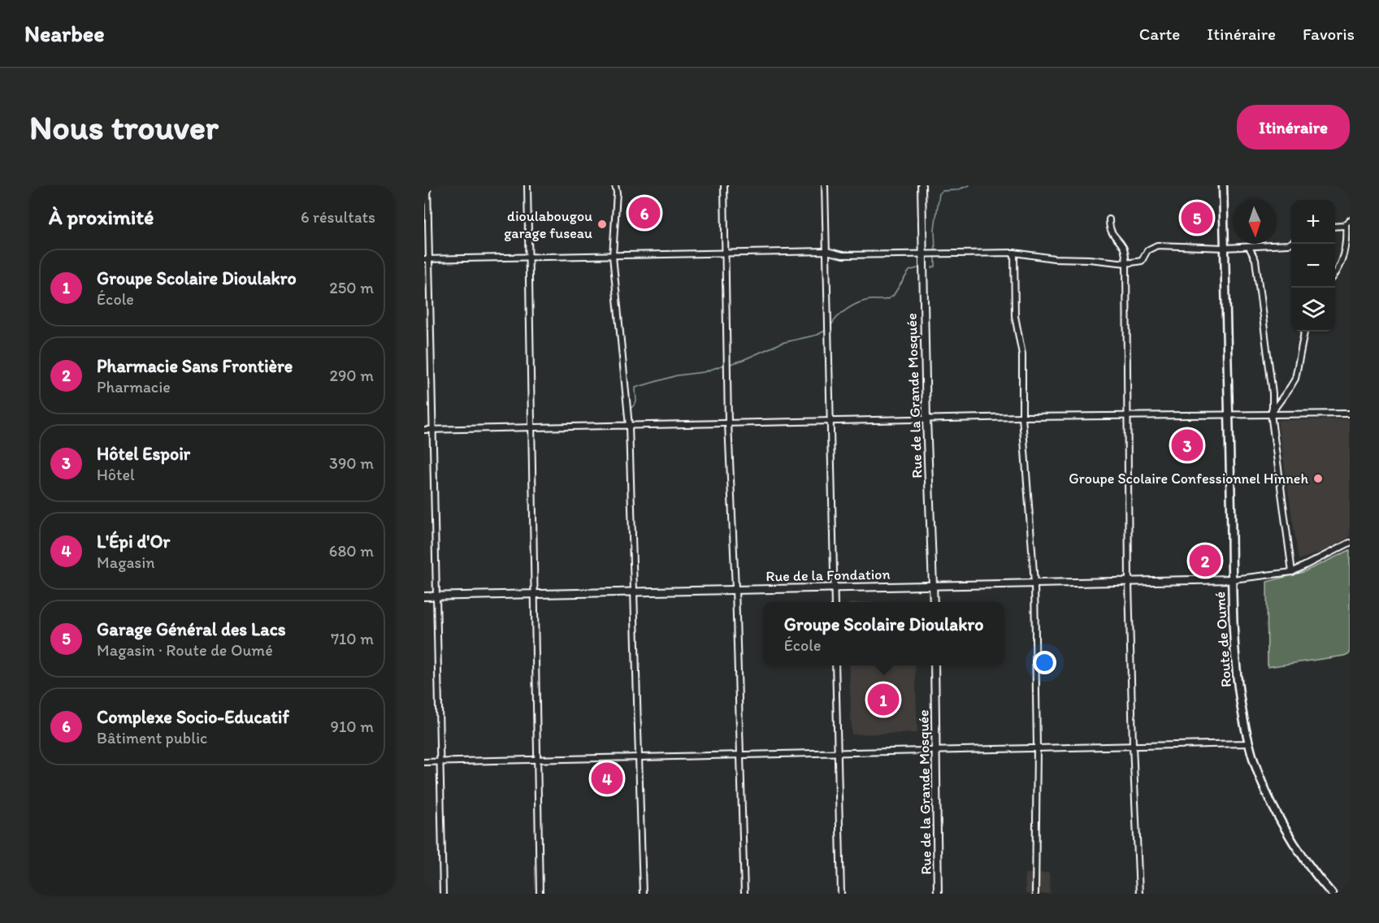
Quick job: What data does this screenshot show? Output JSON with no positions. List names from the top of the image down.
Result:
{
  "streets": {
    "main road": ["Route de Oumé"],
    "street": ["Rue de la Grande Mosquée", "Rue de la Fondation"]
  },
  "crossings": [
    ["Rue de la Grande Mosquée", "Rue de la Fondation"],
    ["Rue de la Fondation", "Route de Oumé"]
  ],
  "places": ["dioulabougou garage fuseau", "Groupe Scolaire Confessionnel Hînneh"],
  "north": "bottom",
  "page": {
    "header": "Nearbee",
    "nav": ["Carte", "Itinéraire", "Favoris"],
    "buttons": "Itinéraire",
    "title": "Nous trouver",
    "heading": ["À proximité", "6 résultats"],
    "pins": [
      "6",
      "5",
      "3",
      "2",
      "1",
      "4"
    ],
    "map_buttons": ["+", "−"],
    "list": [
      {
        "mark": "1",
        "name": "Groupe Scolaire Dioulakro",
        "note": "École",
        "value": "250 m"
      },
      {
        "mark": "2",
        "name": "Pharmacie Sans Frontière",
        "note": "Pharmacie",
        "value": "290 m"
      },
      {
        "mark": "3",
        "name": "Hôtel Espoir",
        "note": "Hôtel",
        "value": "390 m"
      },
      {
        "mark": "4",
        "name": "L'Épi d'Or",
        "note": "Magasin",
        "value": "680 m"
      },
      {
        "mark": "5",
        "name": "Garage Général des Lacs",
        "note": "Magasin · Route de Oumé",
        "value": "710 m"
      },
      {
        "mark": "6",
        "name": "Complexe Socio-Educatif",
        "note": "Bâtiment public",
        "value": "910 m"
      }
    ],
    "popup": ["Groupe Scolaire Dioulakro", "École"]
  }
}
